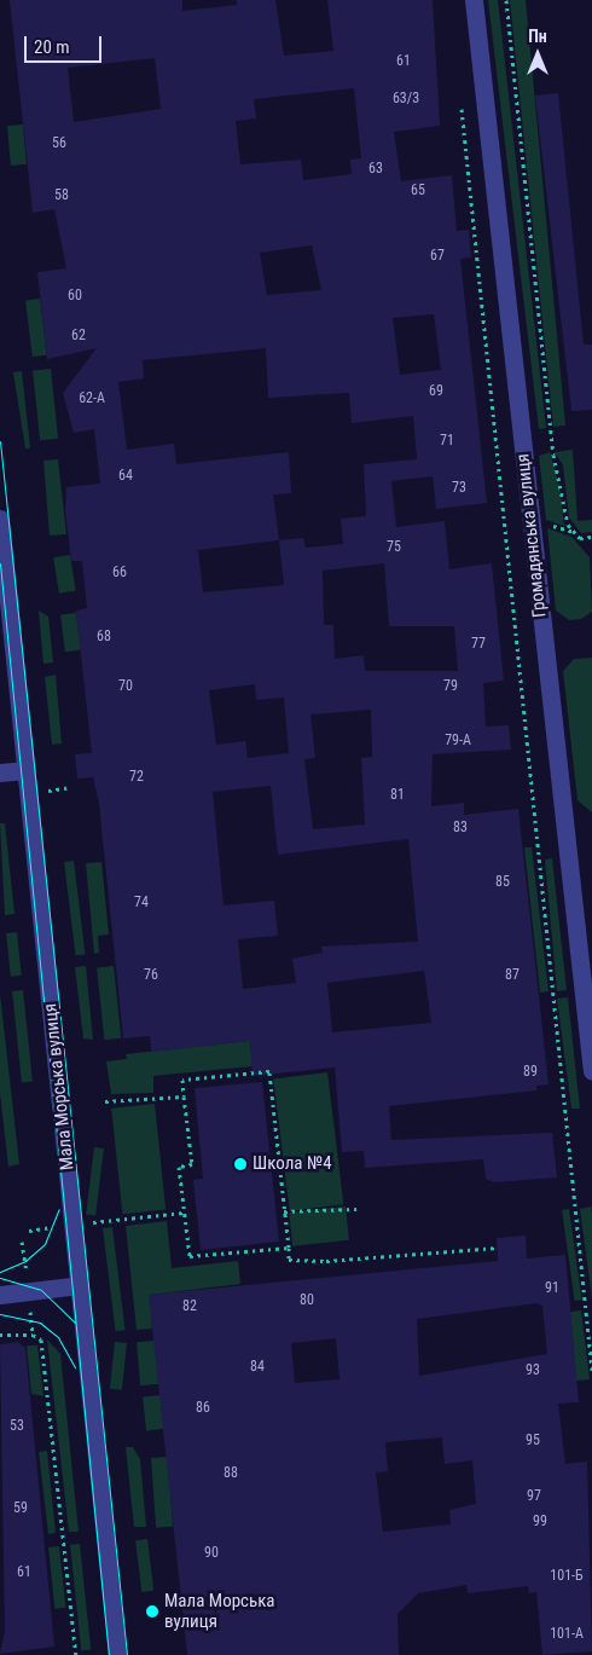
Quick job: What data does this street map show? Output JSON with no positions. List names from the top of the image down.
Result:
{
  "streets": {
    "street": ["Громадянська вулиця", "Мала Морська вулиця"]
  },
  "places": ["Школа №4", "Мала Морська вулиця"],
  "house_numbers": [
    "61",
    "63/3",
    "56",
    "63",
    "65",
    "58",
    "67",
    "60",
    "62",
    "69",
    "62-А",
    "71",
    "64",
    "73",
    "75",
    "66",
    "68",
    "77",
    "70",
    "79",
    "79-А",
    "72",
    "81",
    "83",
    "85",
    "74",
    "76",
    "87",
    "89",
    "91",
    "80",
    "82",
    "84",
    "93",
    "86",
    "53",
    "95",
    "88",
    "97",
    "59",
    "99",
    "90",
    "61",
    "101-Б",
    "101-А"
  ],
  "scale_bar": "20 m",
  "north": "top"
}
